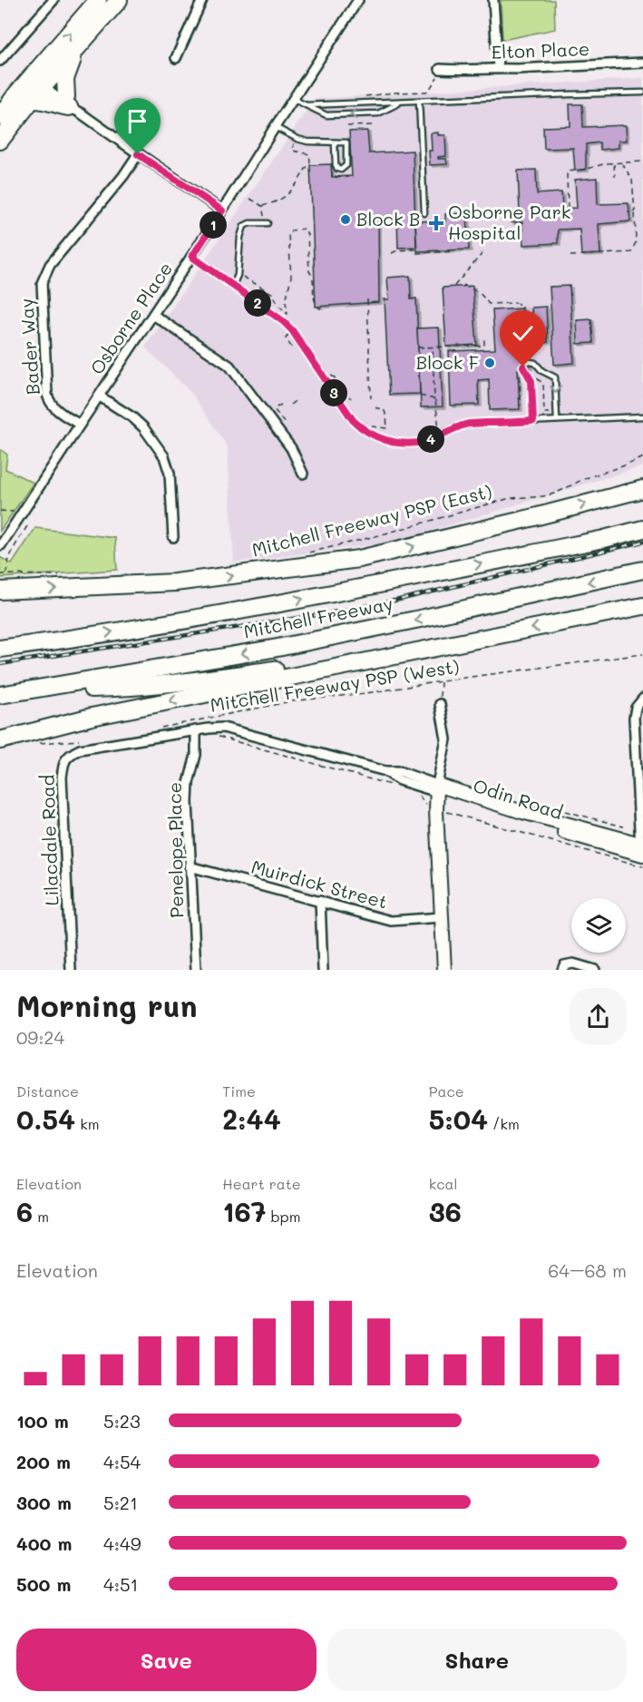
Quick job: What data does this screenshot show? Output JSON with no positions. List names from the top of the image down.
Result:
{
  "streets": {
    "highway": ["Mitchell Freeway"],
    "street": [
      "Elton Place",
      "Osborne Place",
      "Bader Way",
      "Odin Road",
      "Lilacdale Road",
      "Penelope Place",
      "Muirdick Street"
    ],
    "path": ["Mitchell Freeway PSP (East)", "Mitchell Freeway PSP (West)"]
  },
  "crossings": [
    ["Osborne Place", "Bader Way"],
    ["Odin Road", "Lilacdale Road"],
    ["Lilacdale Road", "Penelope Place"],
    ["Penelope Place", "Muirdick Street"]
  ],
  "places": {
    "other": ["Block B", "Block F"],
    "health": ["Osborne Park Hospital"]
  },
  "page": {
    "pins": [
      "1",
      "2",
      "3",
      "4"
    ],
    "heading": ["Morning run", "09:24"],
    "stats": [
      ["Distance", "0.54 km"],
      ["Time", "2:44"],
      ["Pace", "5:04 /km"],
      ["Elevation", "6 m"],
      ["Heart rate", "167 bpm"],
      ["kcal", "36"]
    ],
    "chart": ["Elevation", "64–68 m"],
    "list": [
      {
        "name": "100 m",
        "note": "5:23"
      },
      {
        "name": "200 m",
        "note": "4:54"
      },
      {
        "name": "300 m",
        "note": "5:21"
      },
      {
        "name": "400 m",
        "note": "4:49"
      },
      {
        "name": "500 m",
        "note": "4:51"
      }
    ],
    "buttons": ["Save", "Share"]
  }
}
